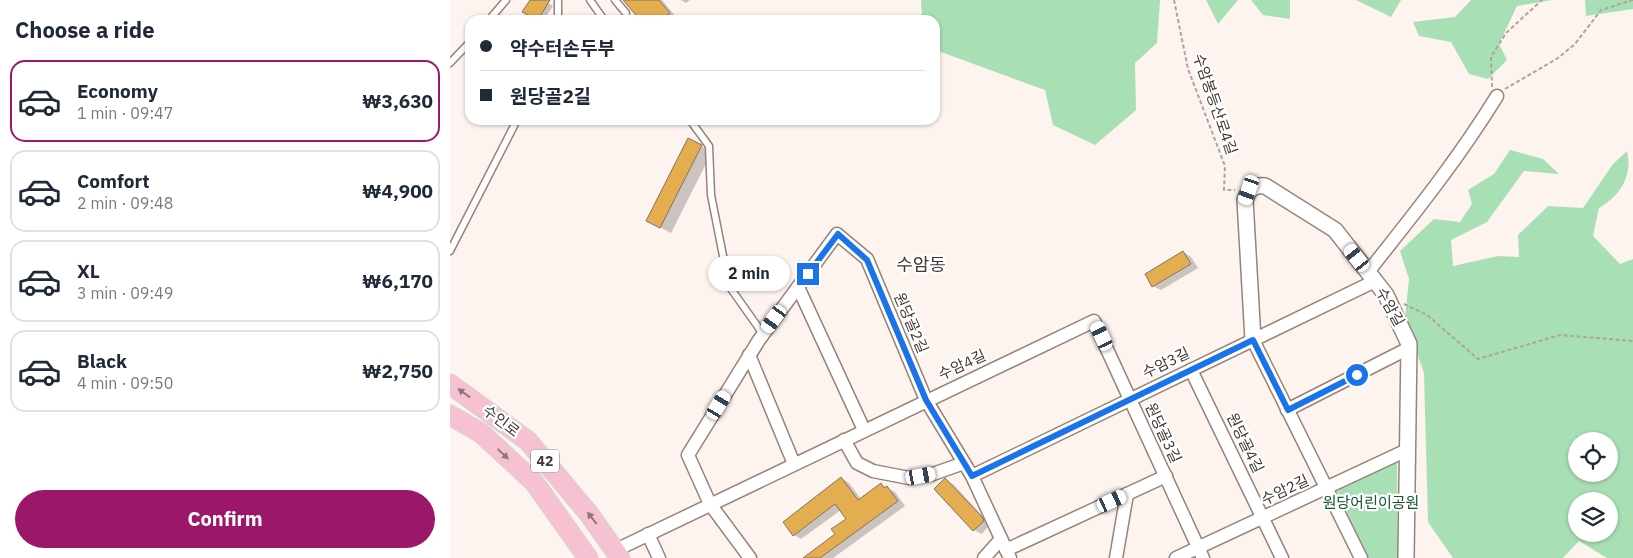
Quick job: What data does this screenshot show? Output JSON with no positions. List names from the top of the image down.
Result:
{
  "streets": {
    "main road": ["수인로", "42"],
    "street": [
      "수암길",
      "원당골2길",
      "수암3길",
      "수암4길",
      "원당골3길",
      "원당골4길",
      "수암2길"
    ],
    "path": ["수암봉등산로4길"]
  },
  "crossings": [
    ["수암봉등산로4길", "수암길"],
    ["수암길", "수암3길"],
    ["수암길", "수암2길"],
    ["원당골2길", "수암3길"],
    ["원당골2길", "수암4길"],
    ["수암3길", "원당골3길"],
    ["수암3길", "원당골4길"],
    ["수암4길", "수인로"],
    ["수암4길", "원당골3길"],
    ["원당골3길", "수암2길"],
    ["원당골4길", "수암2길"]
  ],
  "districts": ["수암동"],
  "parks": ["원당어린이공원"],
  "page": {
    "heading": "Choose a ride",
    "banner": ["약수터손두부", "원당골2길"],
    "list": [
      {
        "name": "Economy",
        "note": "1 min · 09:47",
        "value": "₩3,630"
      },
      {
        "name": "Comfort",
        "note": "2 min · 09:48",
        "value": "₩4,900"
      },
      {
        "name": "XL",
        "note": "3 min · 09:49",
        "value": "₩6,170"
      },
      {
        "name": "Black",
        "note": "4 min · 09:50",
        "value": "₩2,750"
      }
    ],
    "bubble": "2 min",
    "buttons": "Confirm"
  }
}
